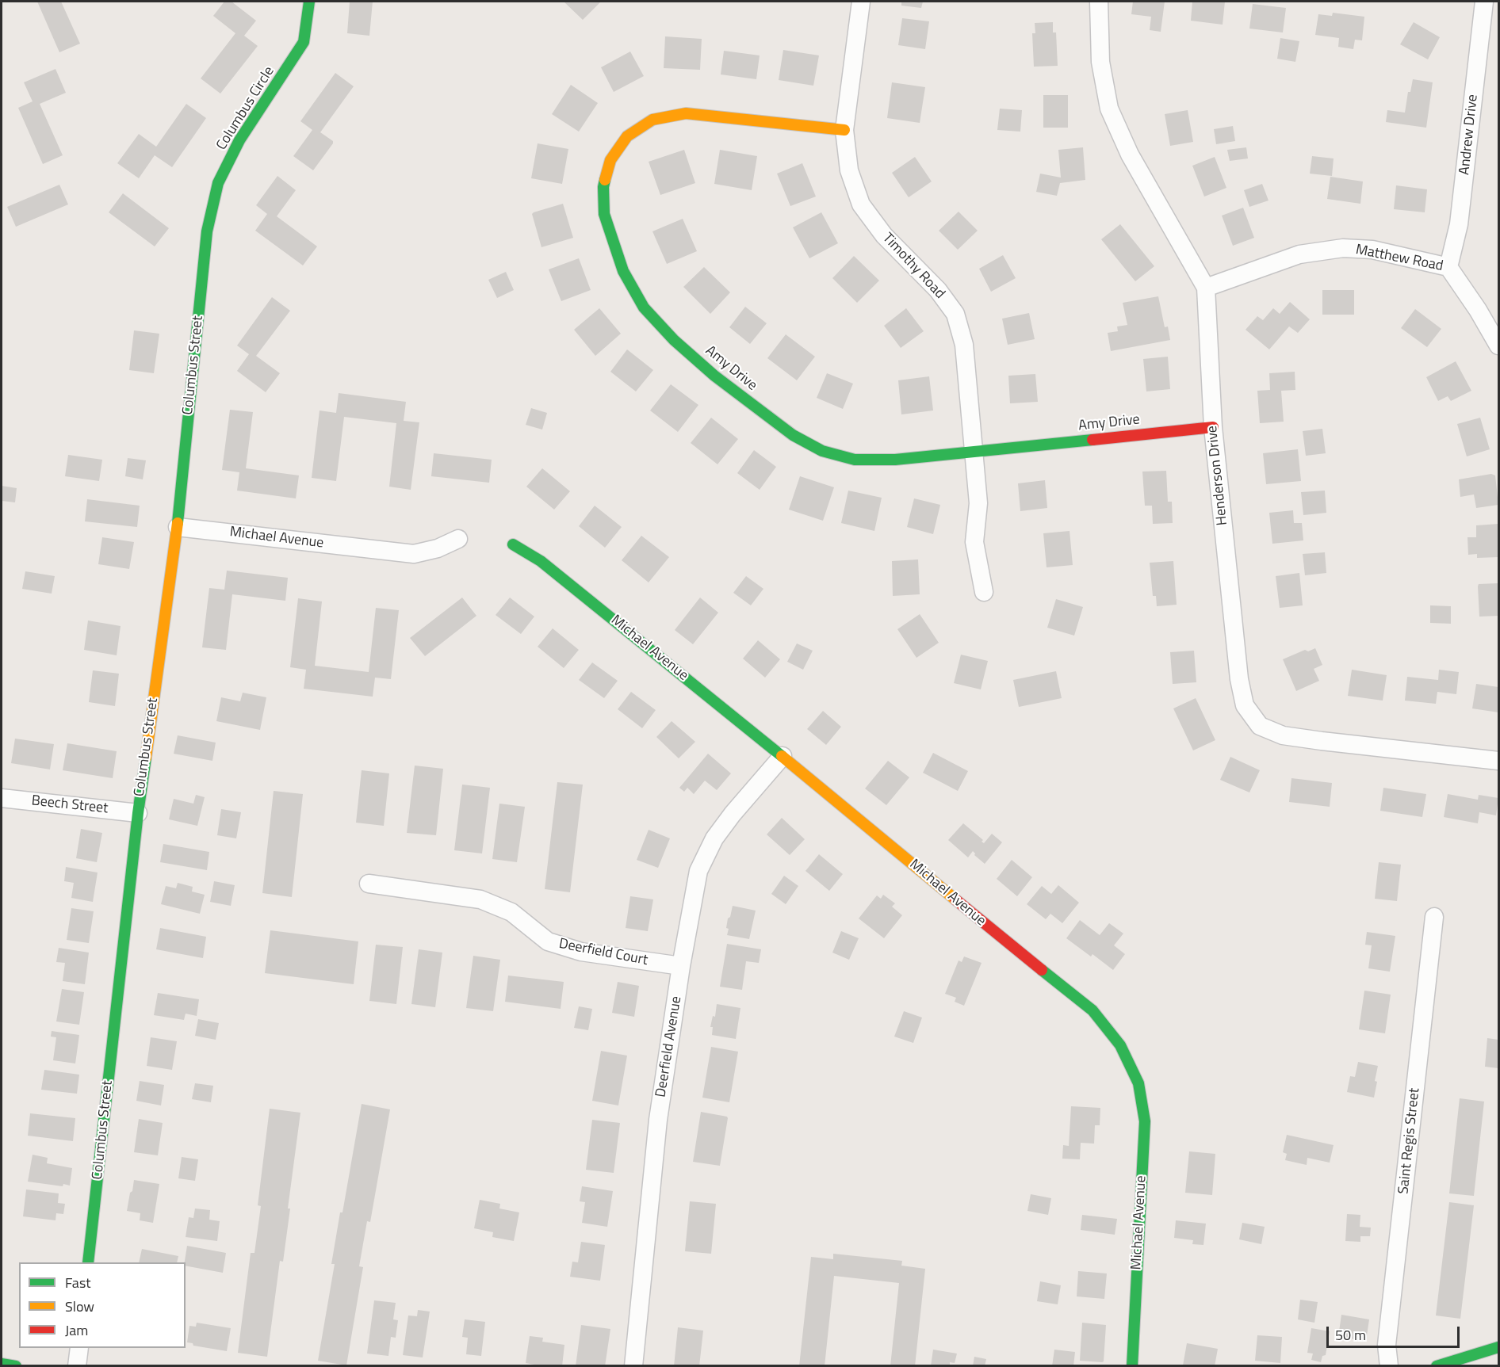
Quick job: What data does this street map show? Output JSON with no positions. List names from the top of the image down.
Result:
{
  "streets": {
    "street": [
      "Columbus Circle",
      "Andrew Drive",
      "Matthew Road",
      "Timothy Road",
      "Columbus Street",
      "Amy Drive",
      "Henderson Drive",
      "Michael Avenue",
      "Beech Street",
      "Deerfield Court",
      "Deerfield Avenue",
      "Saint Regis Street"
    ]
  },
  "crossings": [
    ["Columbus Circle", "Columbus Street"],
    ["Andrew Drive", "Matthew Road"],
    ["Matthew Road", "Henderson Drive"],
    ["Timothy Road", "Amy Drive"],
    ["Columbus Street", "Michael Avenue"],
    ["Columbus Street", "Beech Street"],
    ["Amy Drive", "Henderson Drive"],
    ["Michael Avenue", "Deerfield Avenue"],
    ["Deerfield Court", "Deerfield Avenue"]
  ],
  "legend": ["Fast", "Slow", "Jam"],
  "scale_bar": "50 m"
}
